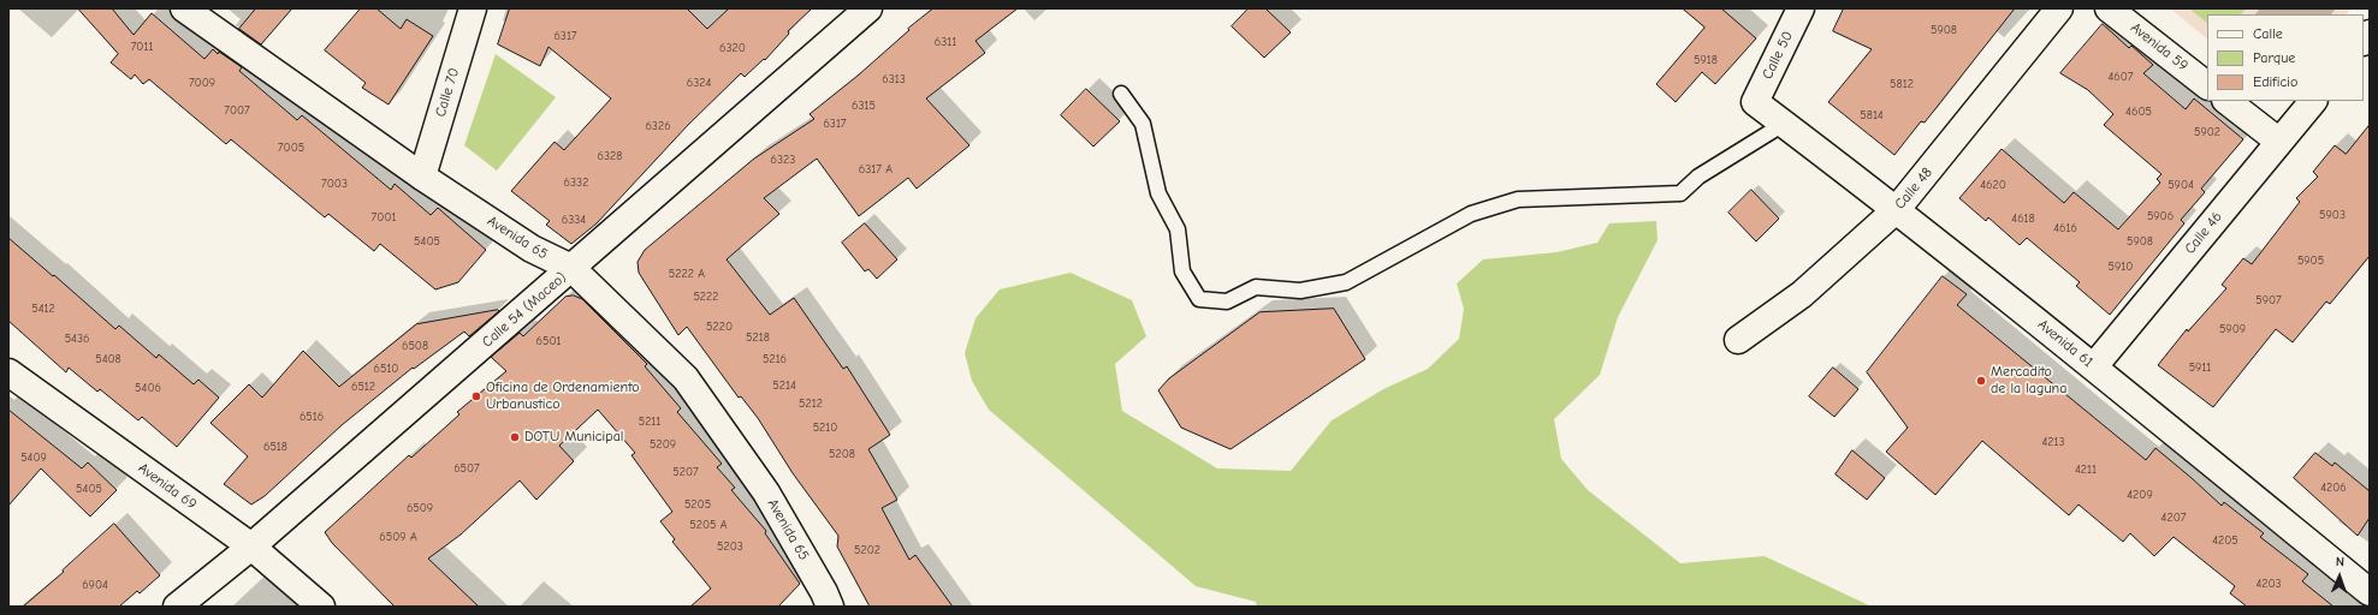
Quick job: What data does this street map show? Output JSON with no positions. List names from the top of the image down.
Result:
{
  "streets": {
    "street": [
      "Avenida 59",
      "Calle 50",
      "Calle 70",
      "Calle 48",
      "Calle 46",
      "Avenida 65",
      "Calle 54 (Maceo)",
      "Avenida 61",
      "Avenida 69"
    ]
  },
  "crossings": [
    ["Calle 50", "Avenida 61"],
    ["Calle 70", "Avenida 65"],
    ["Calle 48", "Avenida 61"],
    ["Calle 46", "Avenida 61"],
    ["Avenida 65", "Calle 54 (Maceo)"],
    ["Calle 54 (Maceo)", "Avenida 69"]
  ],
  "places": ["Mercadito de la laguna", "Oficina de Ordenamiento Urbanustico", "DOTU Municipal"],
  "house_numbers": [
    "5908",
    "6317",
    "6311",
    "7011",
    "6320",
    "5918",
    "4607",
    "6313",
    "7009",
    "6324",
    "5812",
    "6315",
    "7007",
    "4605",
    "5814",
    "6317",
    "6326",
    "5902",
    "7005",
    "6328",
    "6323",
    "6317 A",
    "6332",
    "7003",
    "4620",
    "5904",
    "5903",
    "5906",
    "7001",
    "4618",
    "6334",
    "4616",
    "5405",
    "5908",
    "5905",
    "5910",
    "5222 A",
    "5222",
    "5907",
    "5412",
    "5220",
    "5909",
    "5218",
    "5436",
    "6501",
    "6508",
    "5408",
    "5216",
    "5911",
    "6510",
    "5214",
    "6512",
    "5406",
    "5212",
    "6516",
    "5211",
    "5210",
    "4213",
    "5209",
    "6518",
    "5208",
    "5409",
    "6507",
    "4211",
    "5207",
    "4206",
    "5405",
    "4209",
    "5205",
    "6509",
    "4207",
    "5205 A",
    "6509 A",
    "4205",
    "5203",
    "5202",
    "4203",
    "6904"
  ],
  "legend": ["Calle", "Parque", "Edificio"],
  "north": "top"
}
